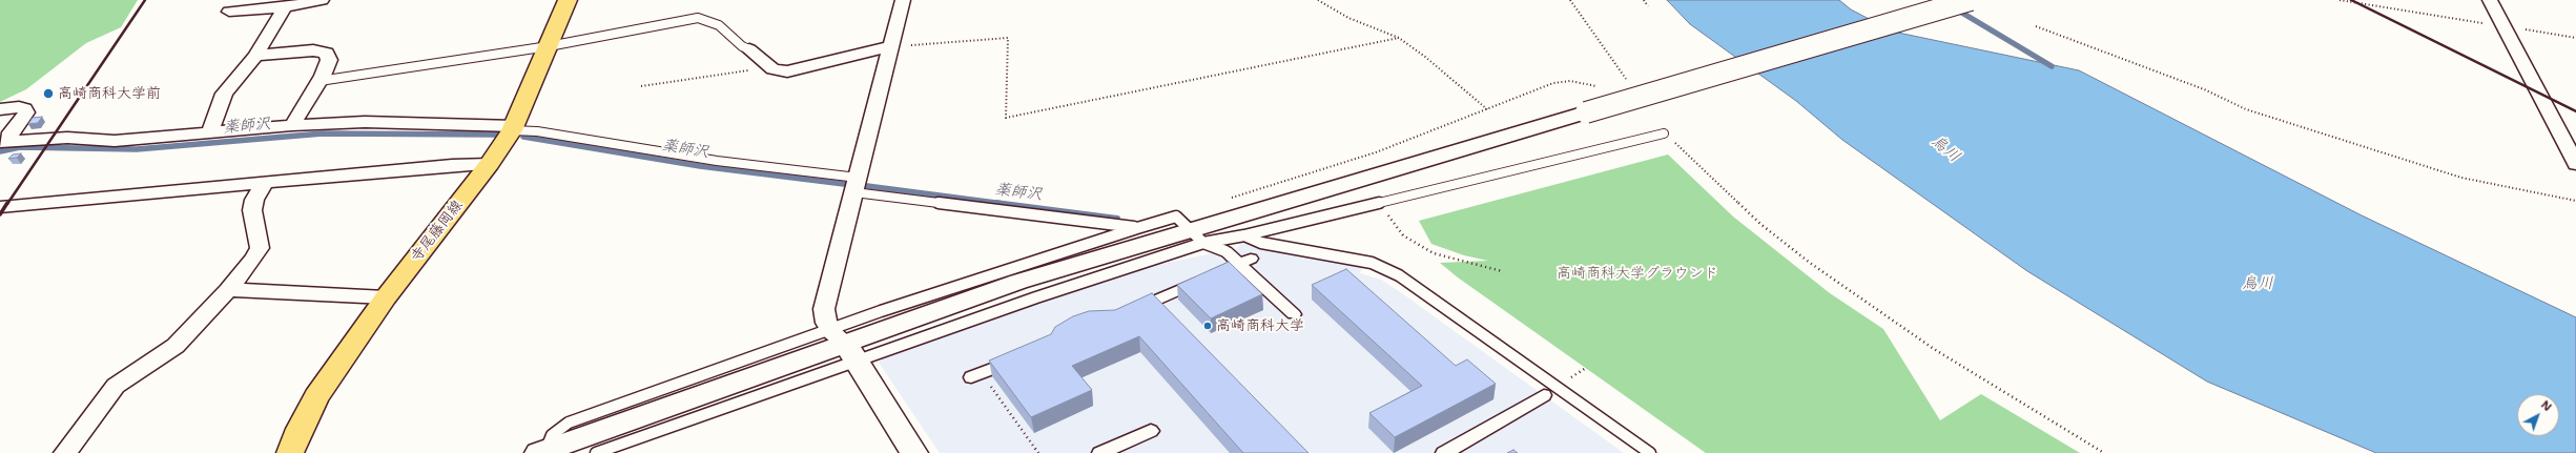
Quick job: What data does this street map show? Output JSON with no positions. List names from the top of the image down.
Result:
{
  "streets": {
    "main road": ["寺尾藤岡線"]
  },
  "water": ["薬師沢", "烏川"],
  "parks": ["高崎商科大学グラウンド"],
  "places": ["高崎商科大学前", "高崎商科大学"],
  "north": "top right"
}
